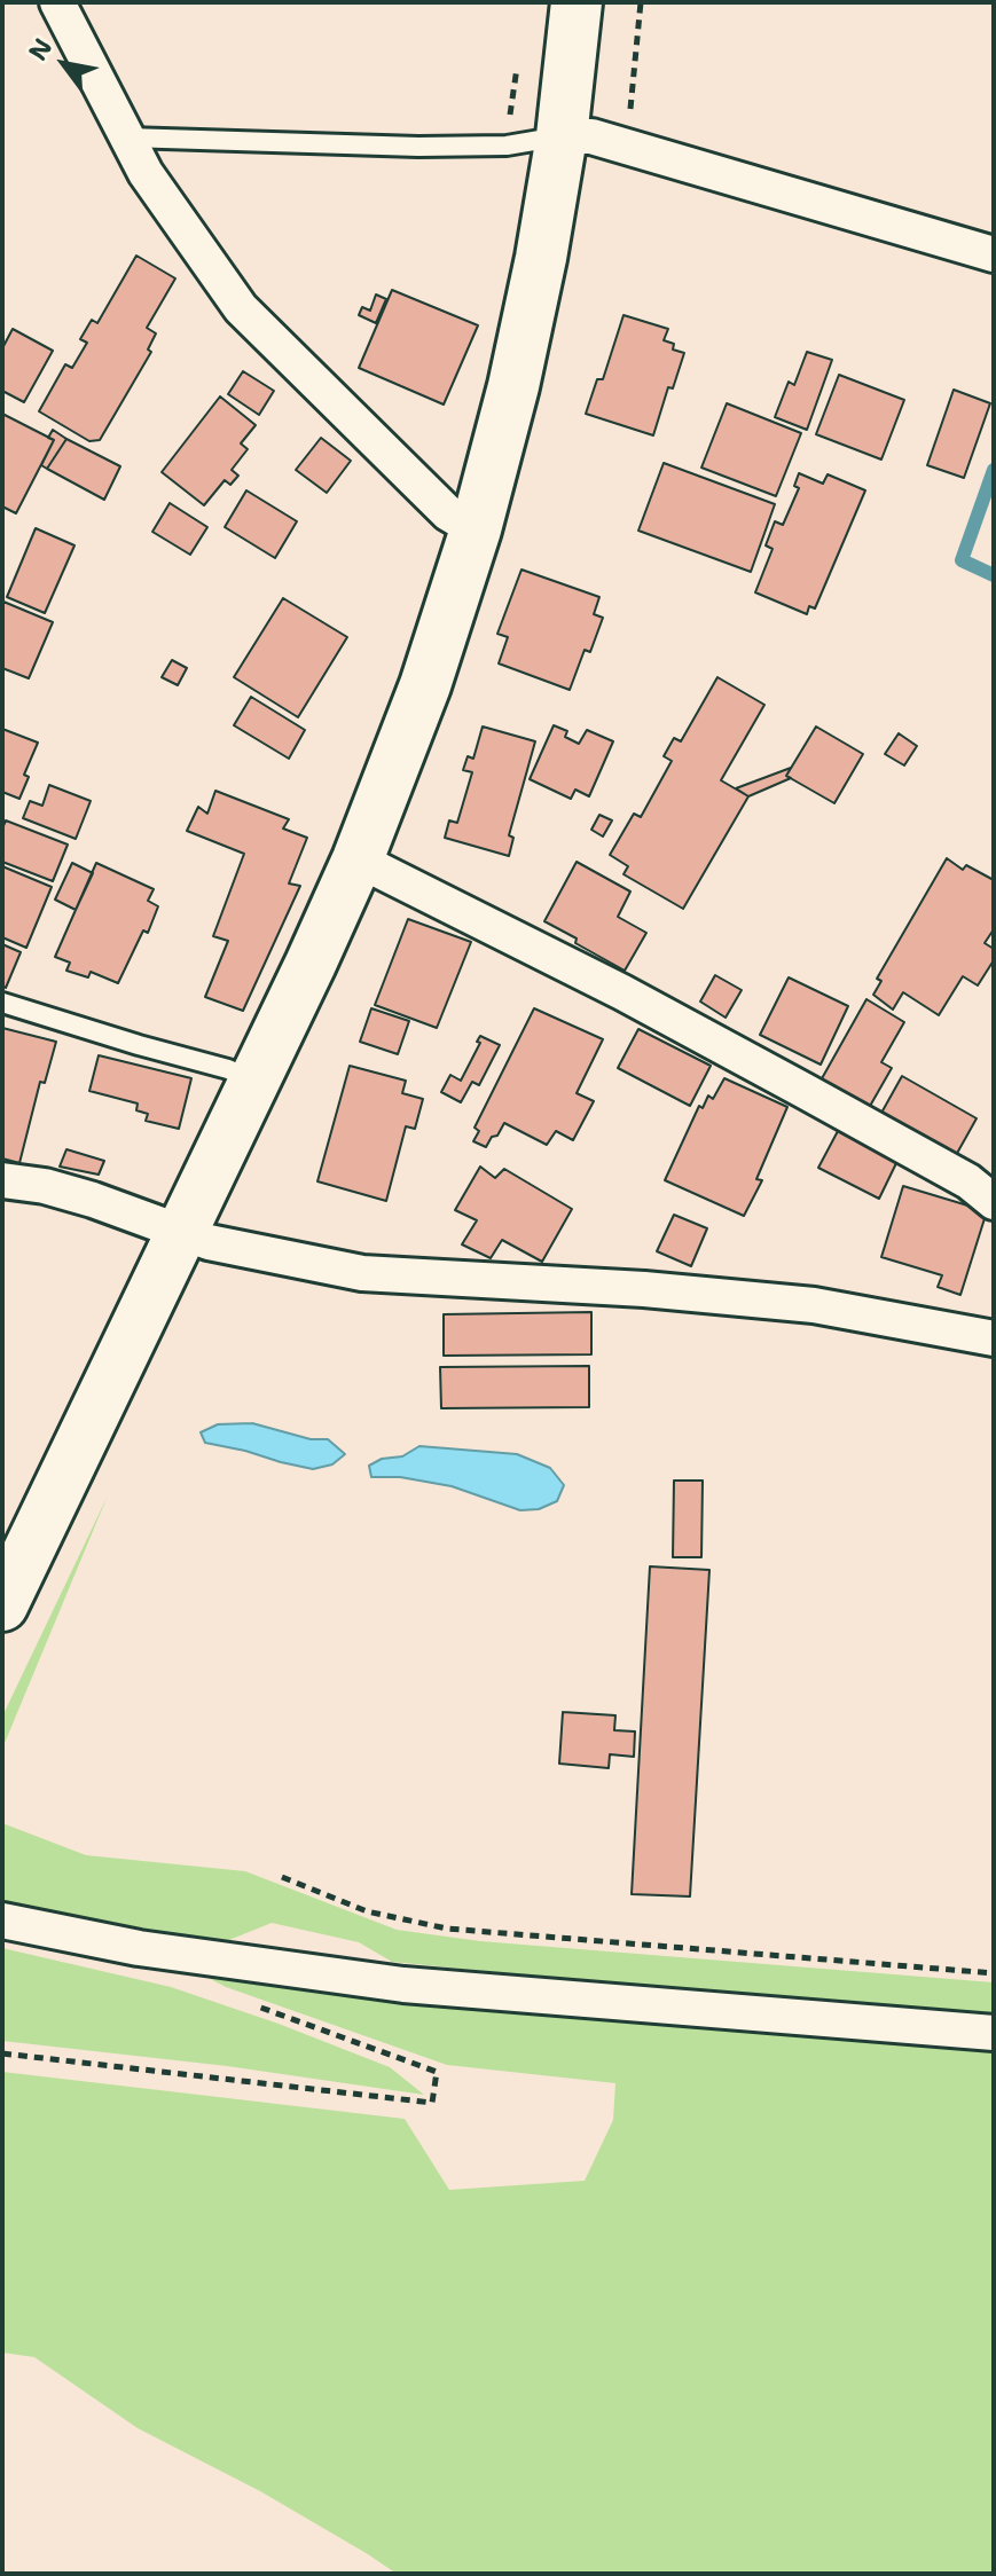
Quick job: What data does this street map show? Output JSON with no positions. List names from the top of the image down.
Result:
{
  "north": "top left"
}
